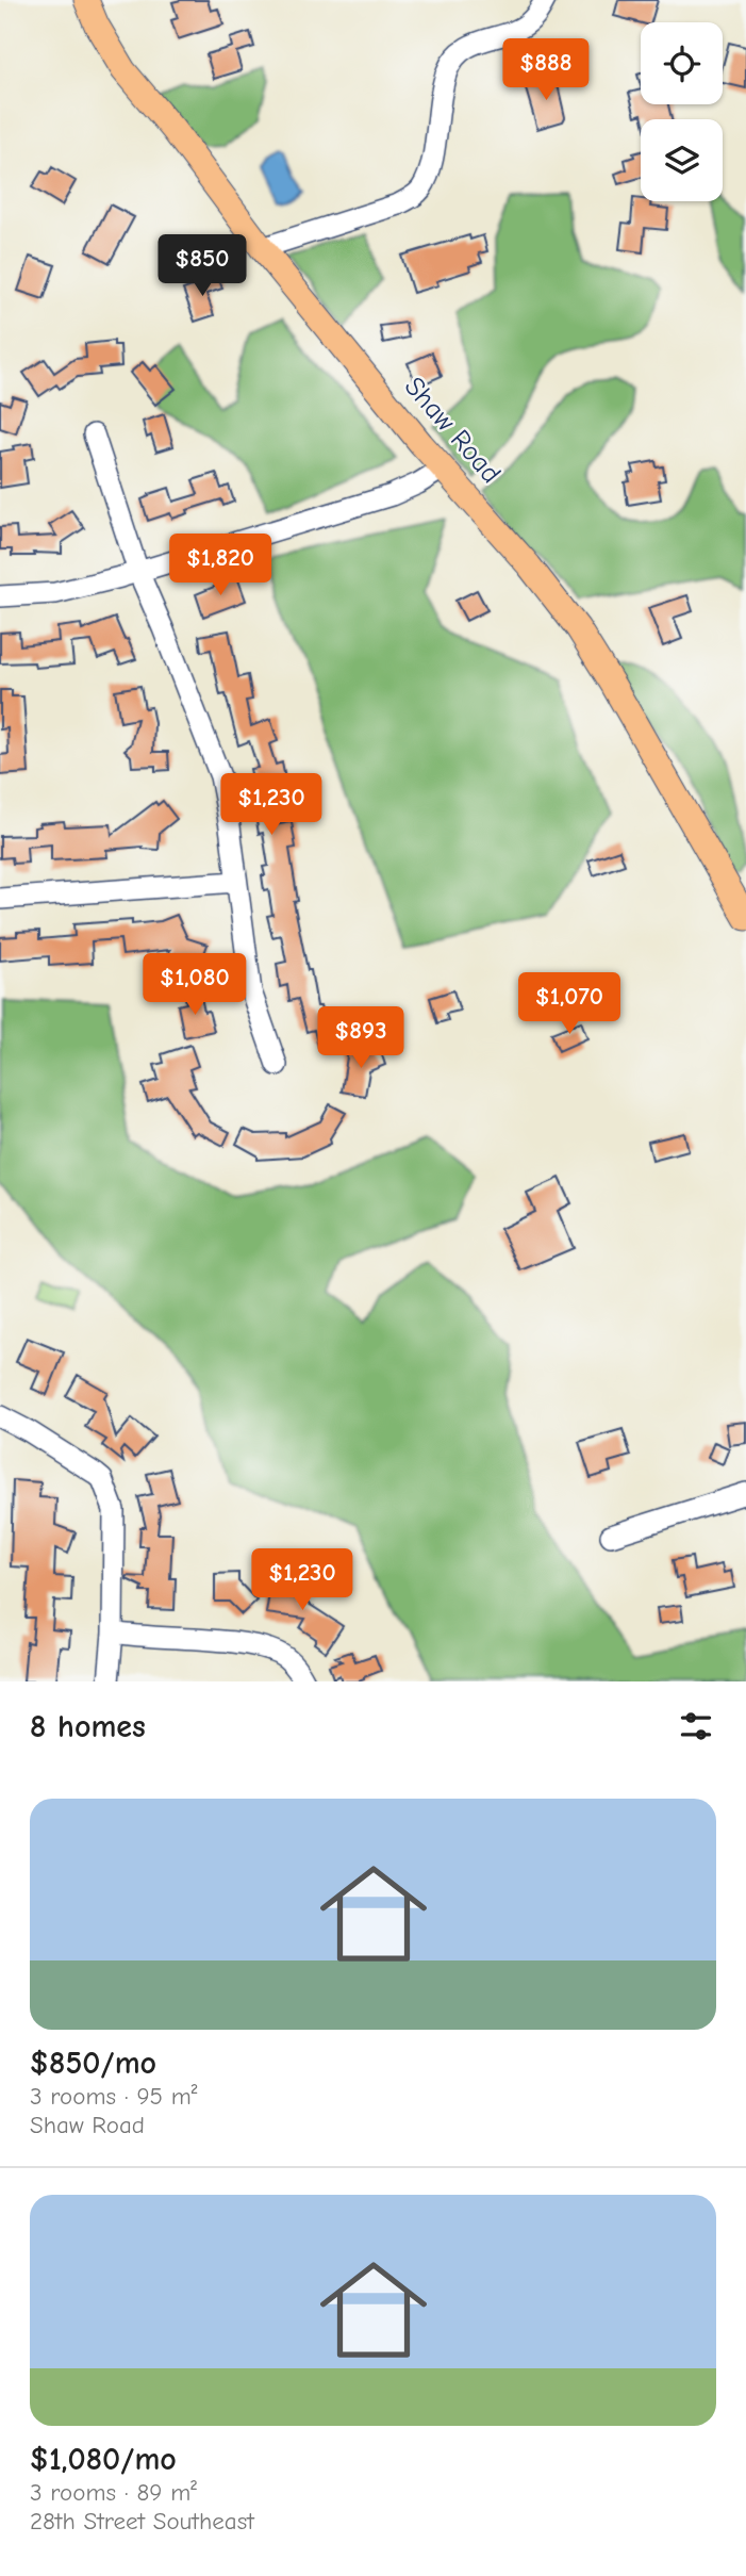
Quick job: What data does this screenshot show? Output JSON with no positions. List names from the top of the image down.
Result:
{
  "streets": {
    "main road": ["Shaw Road"]
  },
  "page": {
    "price": [
      "$888",
      "$850",
      "$1,820",
      "$1,230",
      "$1,080",
      "$1,070",
      "$893",
      "$1,230"
    ],
    "heading": "8 homes",
    "list": [
      {
        "name": "$850/mo",
        "note": "3 rooms · 95 m² · Shaw Road"
      },
      {
        "name": "$1,080/mo",
        "note": "3 rooms · 89 m² · 28th Street Southeast"
      }
    ]
  }
}
